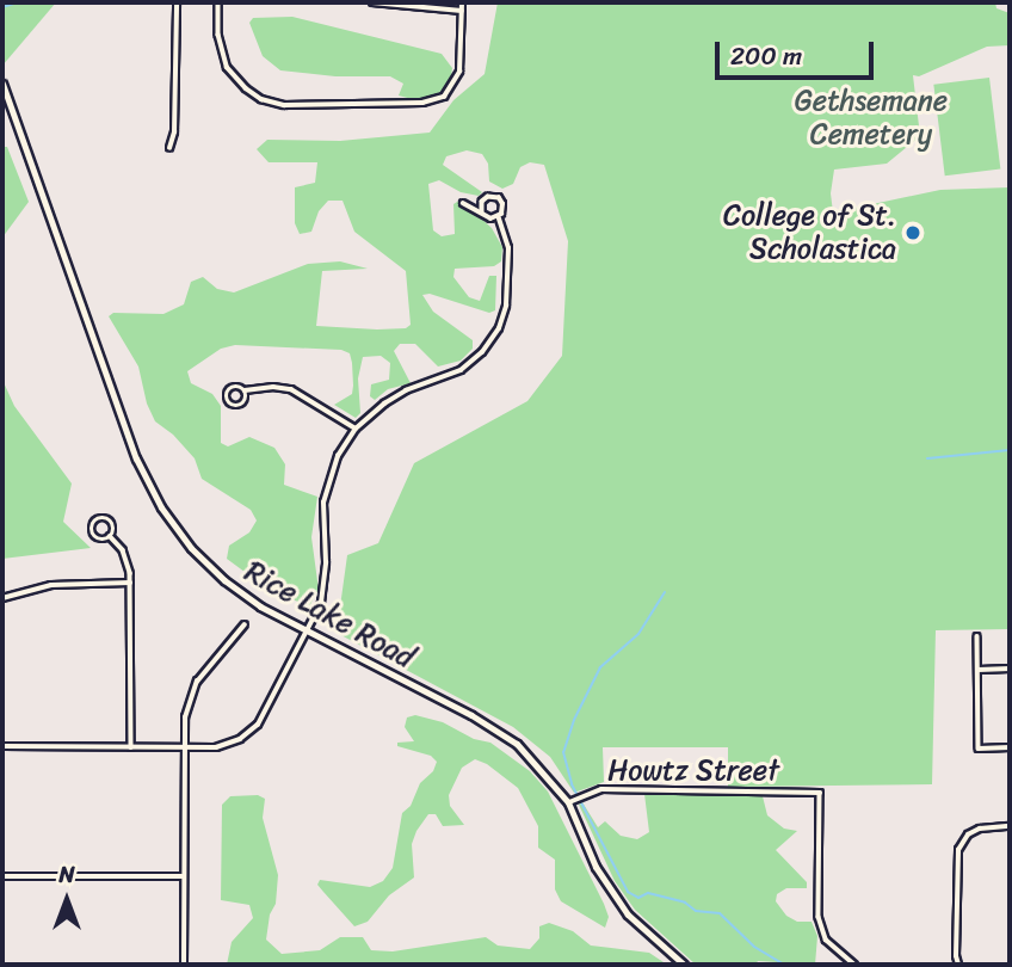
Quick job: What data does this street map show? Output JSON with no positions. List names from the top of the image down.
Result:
{
  "streets": {
    "main road": ["Rice Lake Road"],
    "street": ["Howtz Street"]
  },
  "crossings": [
    ["Rice Lake Road", "Howtz Street"]
  ],
  "parks": ["Gethsemane Cemetery"],
  "places": ["College of St. Scholastica"],
  "scale_bar": "200 m",
  "north": "top"
}
